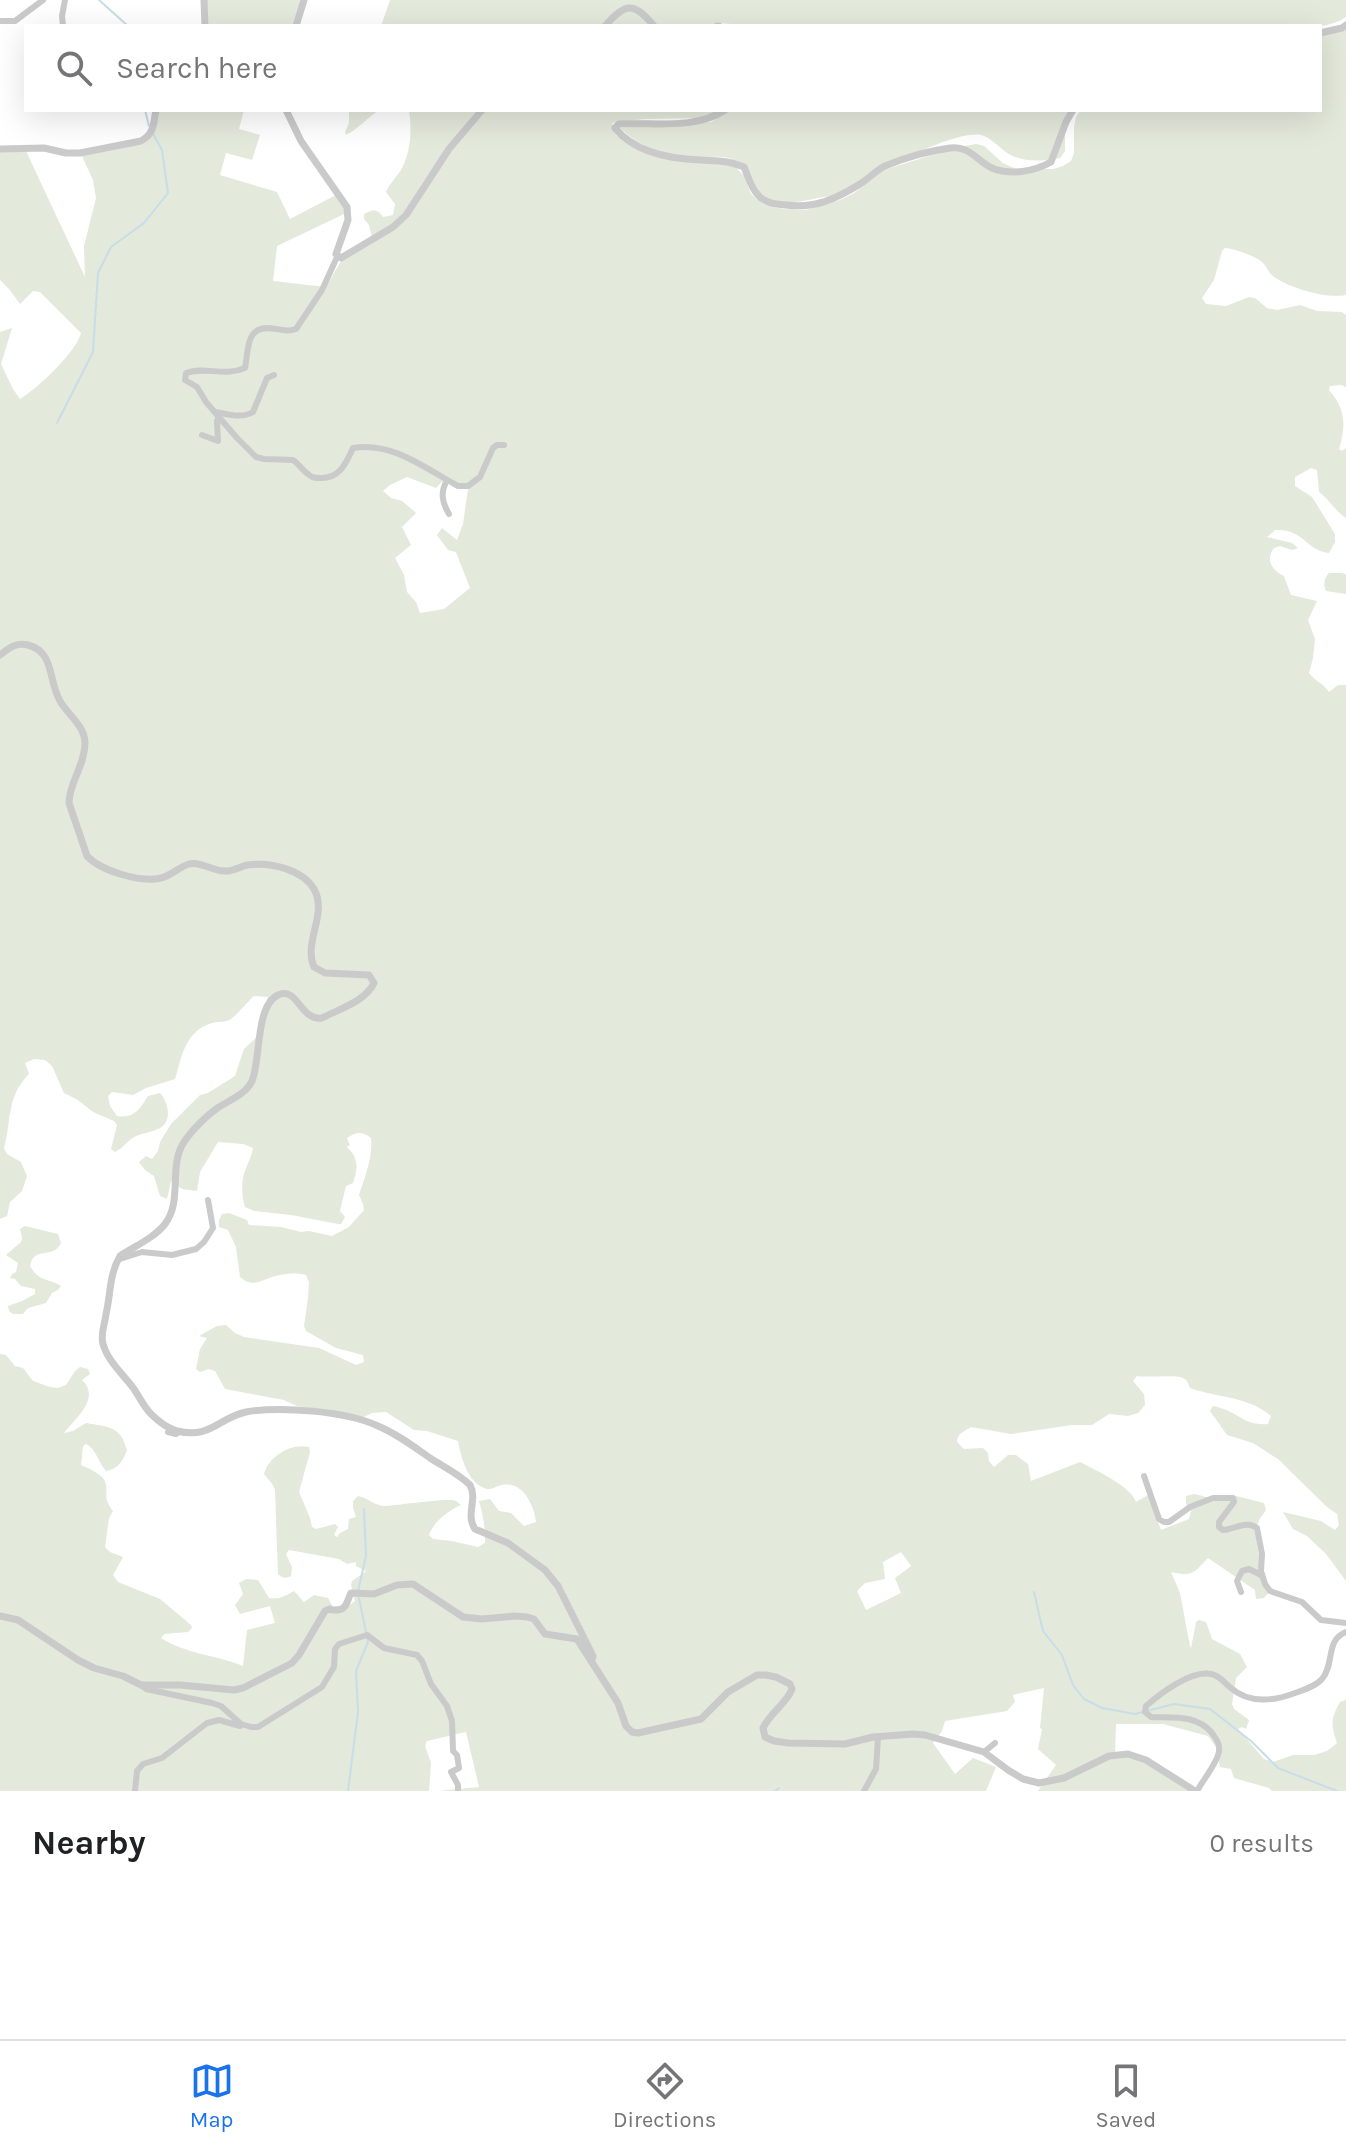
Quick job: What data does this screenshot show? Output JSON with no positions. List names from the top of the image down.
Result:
{
  "page": {
    "search": "Search here",
    "heading": ["Nearby", "0 results"],
    "nav": ["Map", "Directions", "Saved"]
  }
}
